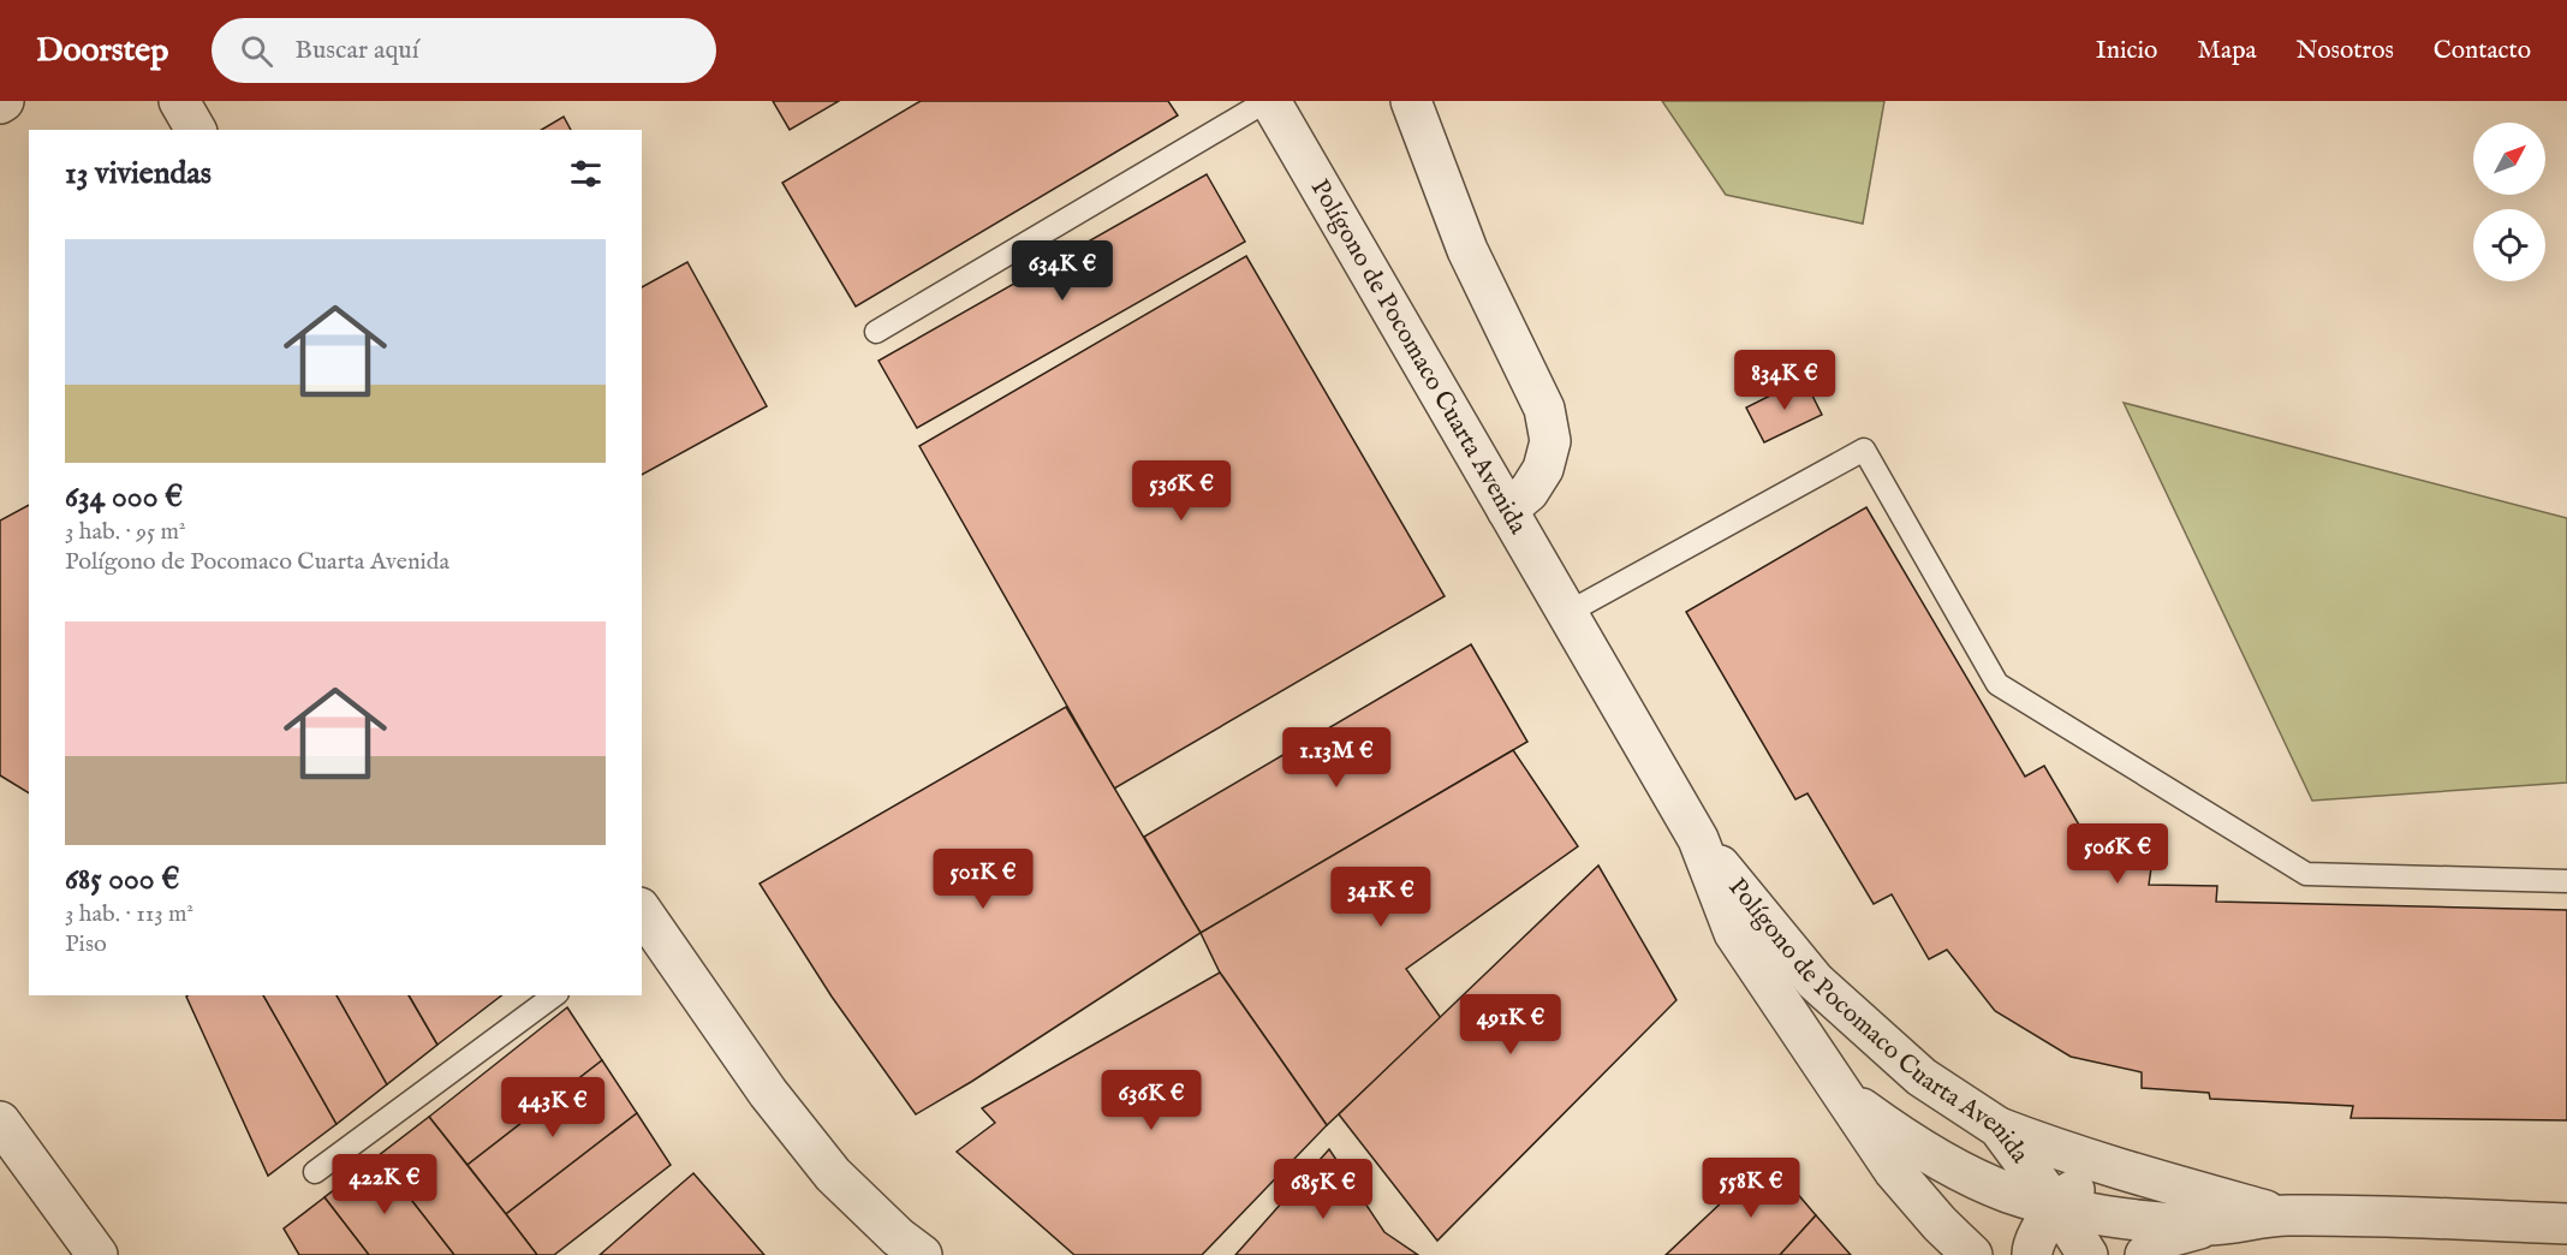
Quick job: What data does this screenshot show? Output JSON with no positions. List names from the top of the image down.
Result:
{
  "streets": {
    "street": ["Polígono de Pocomaco Cuarta Avenida"]
  },
  "north": "top right",
  "page": {
    "header": "Doorstep",
    "search": "Buscar aquí",
    "nav": [
      "Inicio",
      "Mapa",
      "Nosotros",
      "Contacto"
    ],
    "heading": "13 viviendas",
    "list": [
      {
        "name": "634 000 €",
        "note": "3 hab. · 95 m² · Polígono de Pocomaco Cuarta Avenida"
      },
      {
        "name": "685 000 €",
        "note": "3 hab. · 113 m² · Piso"
      }
    ],
    "price": [
      "634K €",
      "834K €",
      "536K €",
      "1.13M €",
      "506K €",
      "501K €",
      "341K €",
      "491K €",
      "636K €",
      "443K €",
      "422K €",
      "558K €",
      "685K €"
    ]
  }
}
